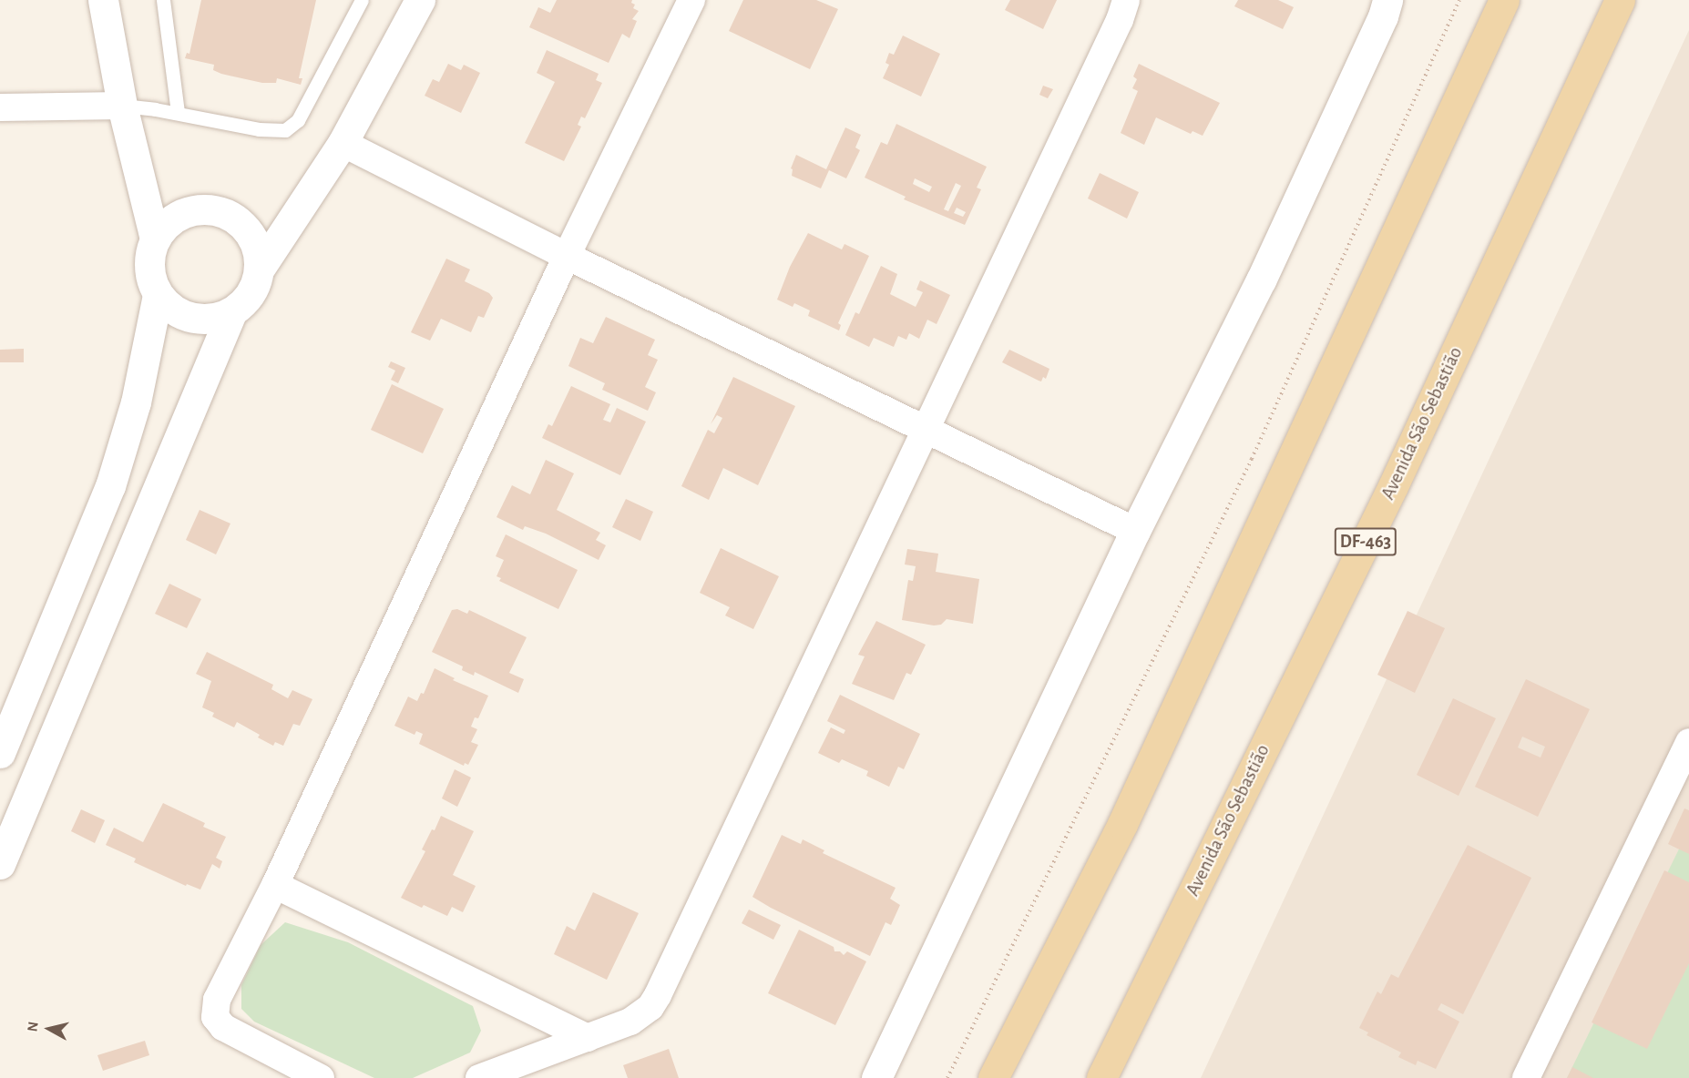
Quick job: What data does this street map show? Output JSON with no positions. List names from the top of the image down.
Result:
{
  "streets": {
    "main road": ["Avenida São Sebastião", "DF-463"]
  },
  "north": "left"
}
